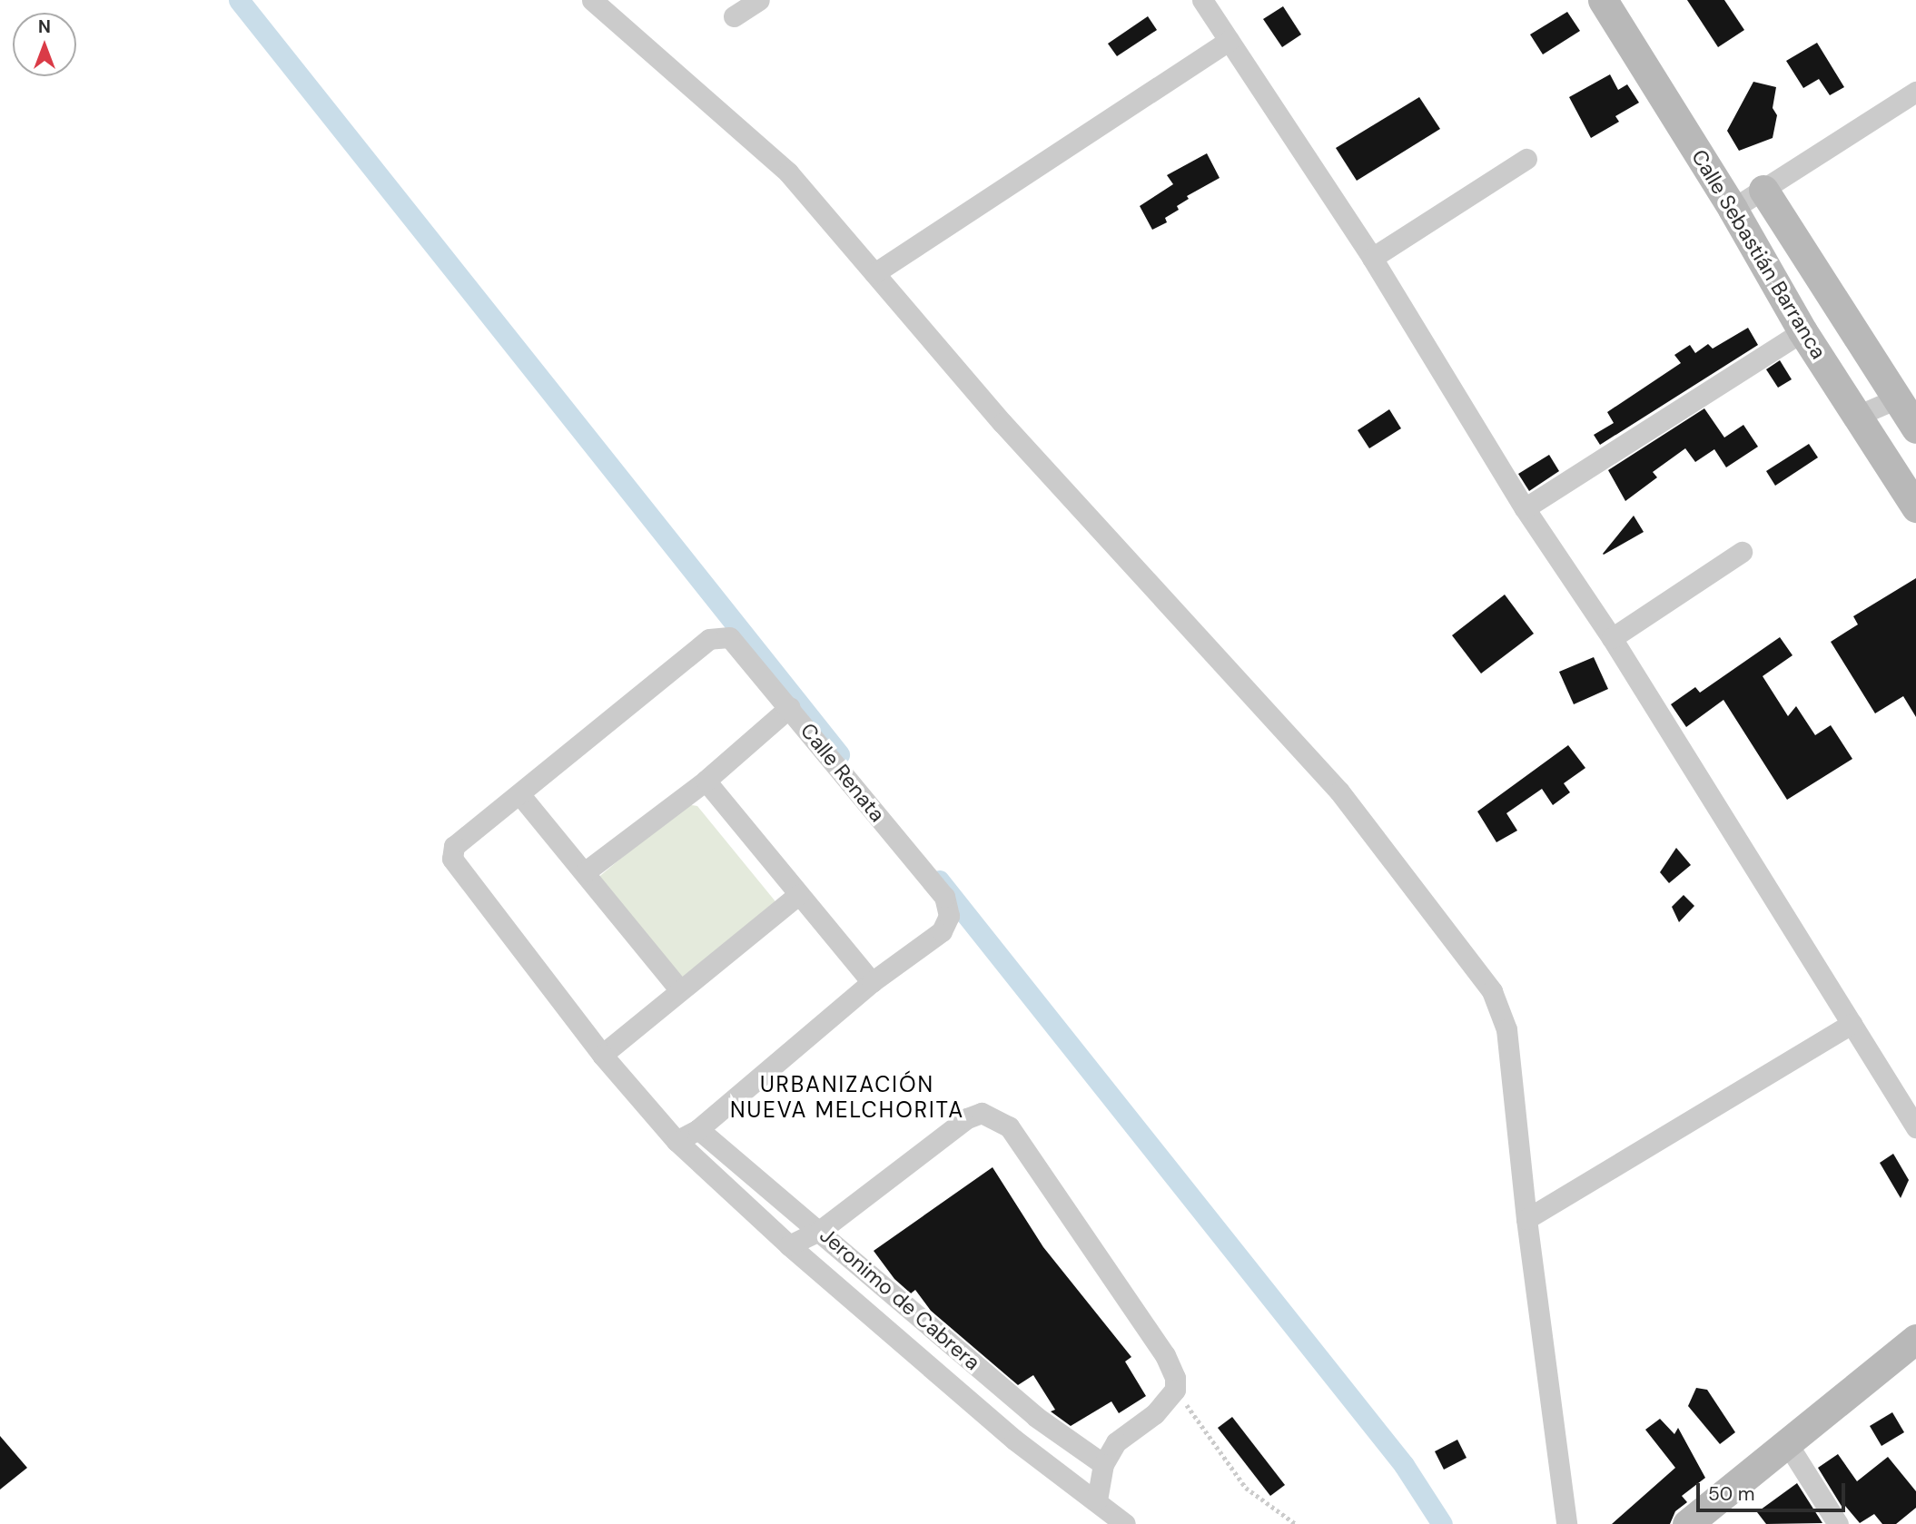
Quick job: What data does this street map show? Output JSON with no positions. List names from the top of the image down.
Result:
{
  "streets": {
    "street": ["Calle Sebastián Barranca", "Calle Renata", "Jeronimo de Cabrera"]
  },
  "districts": ["URBANIZACIÓN NUEVA MELCHORITA"],
  "scale_bar": "50 m",
  "north": "top"
}
